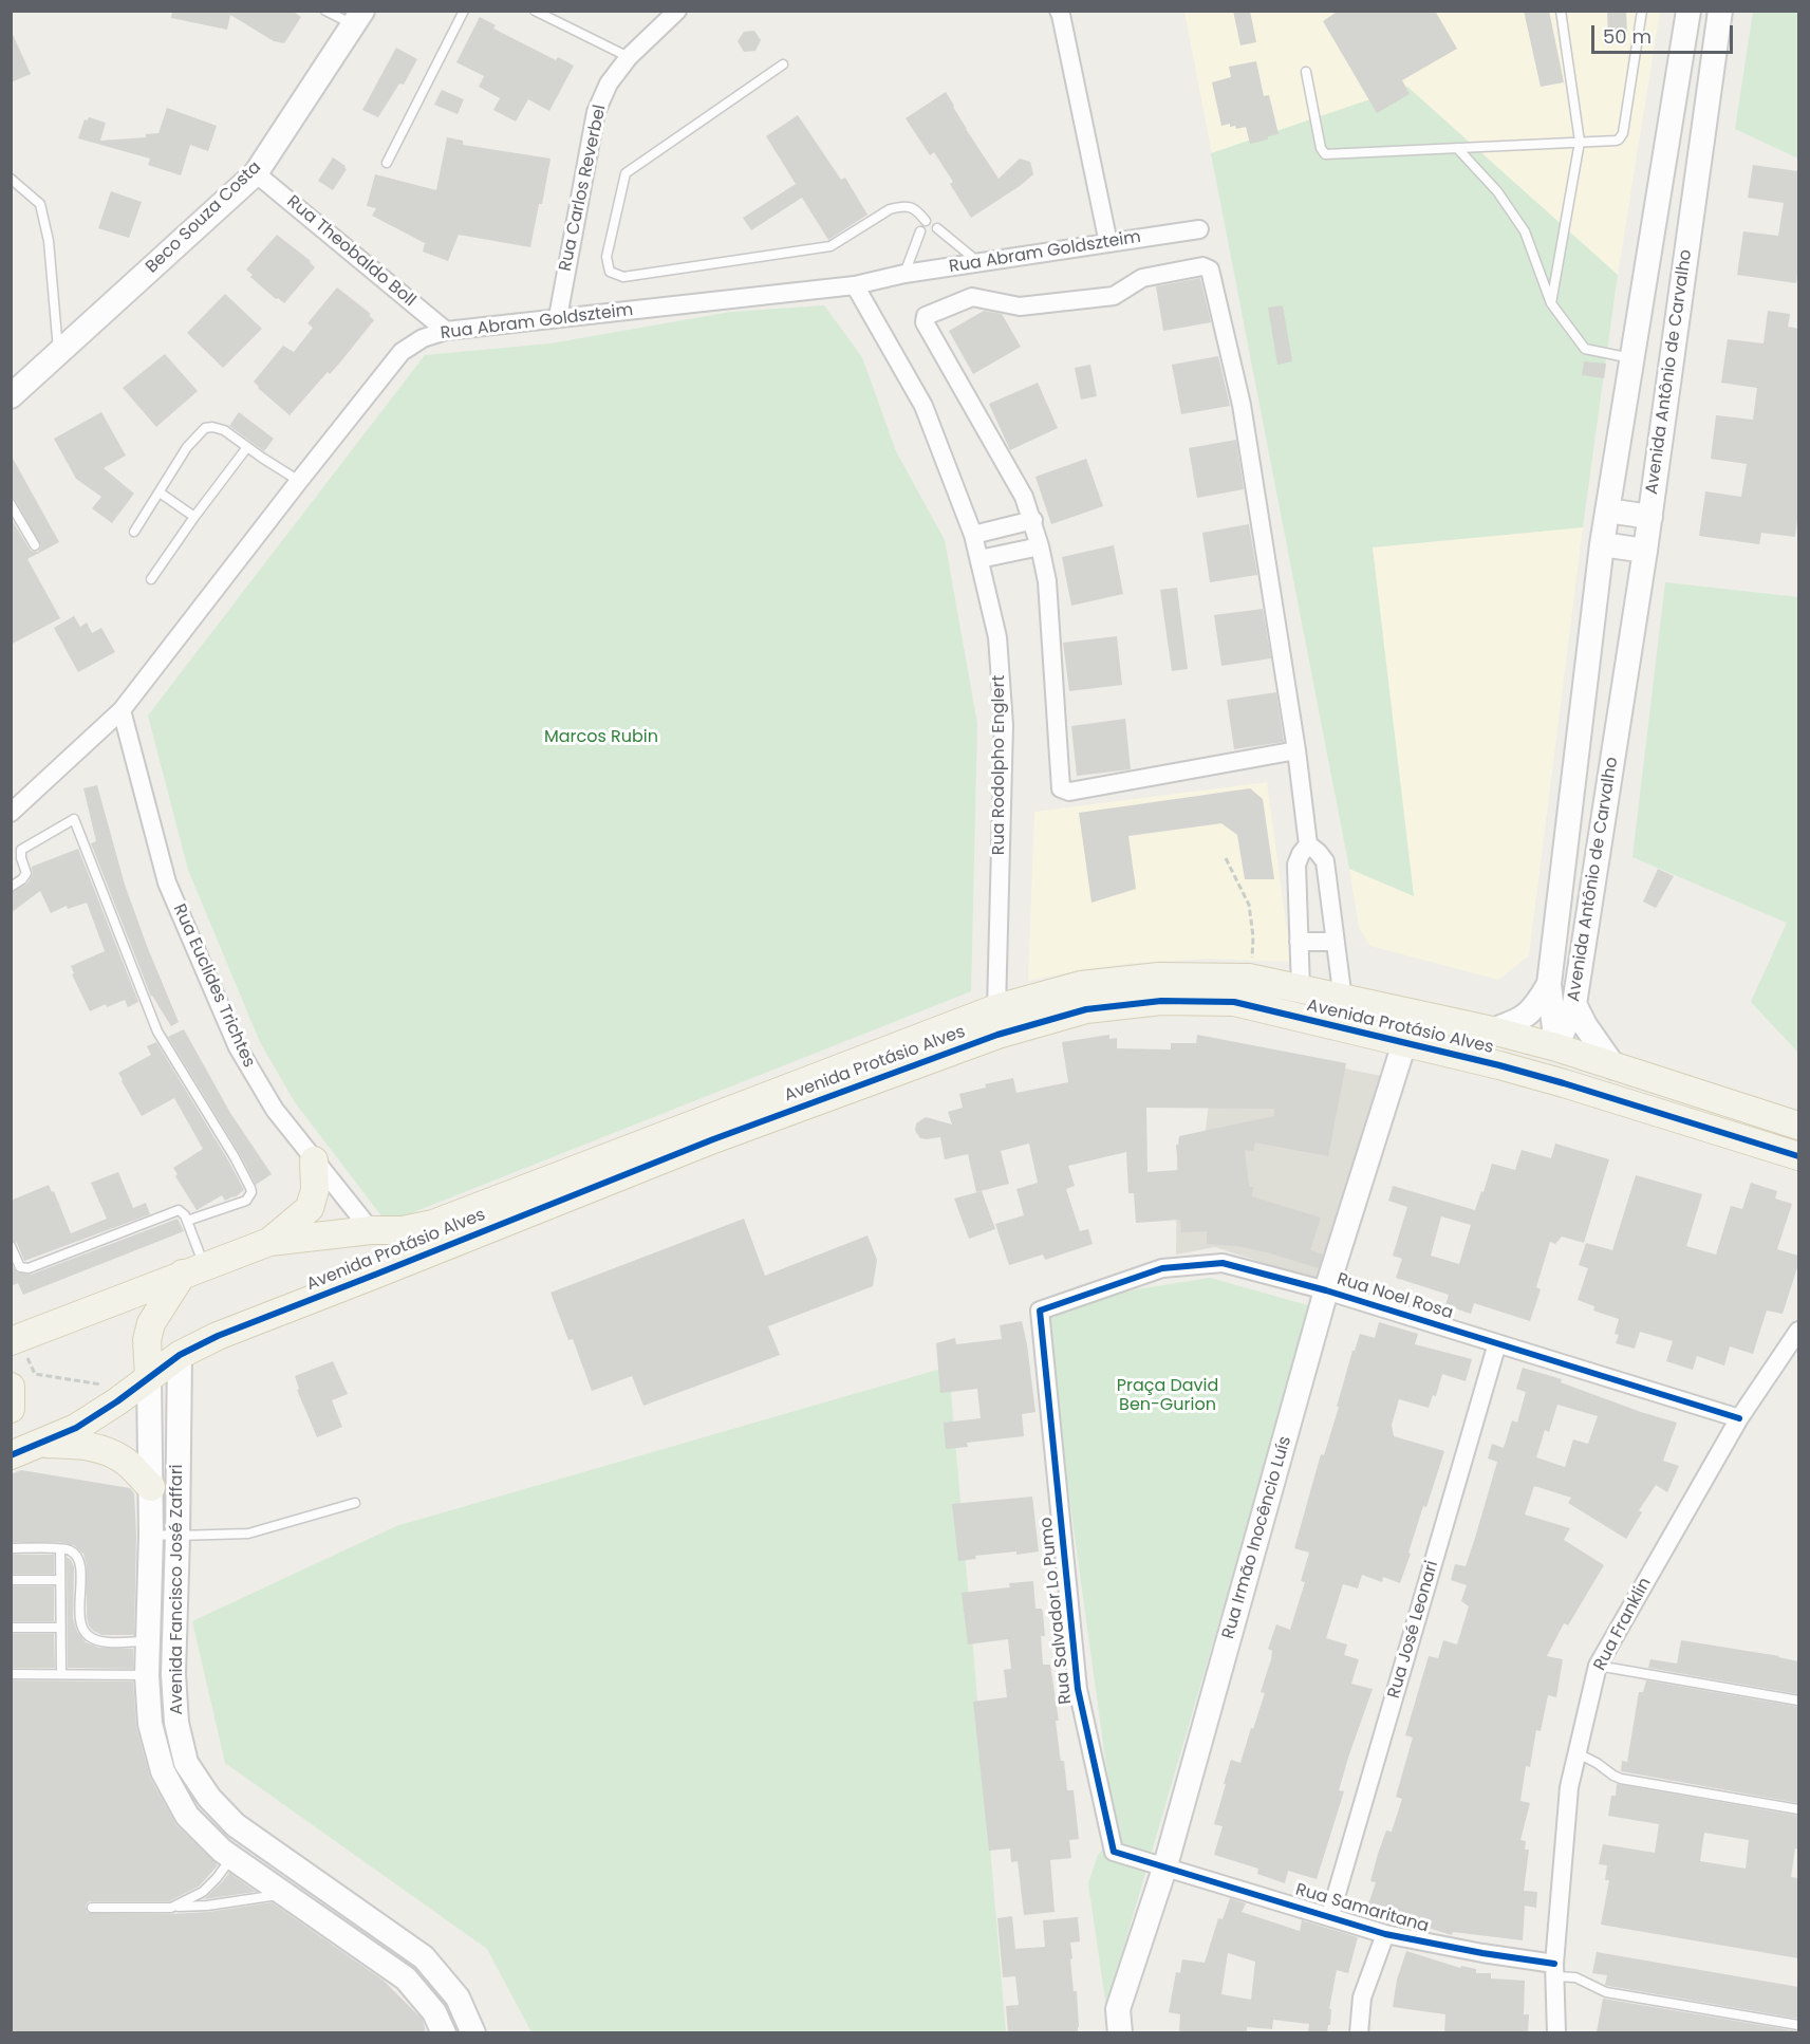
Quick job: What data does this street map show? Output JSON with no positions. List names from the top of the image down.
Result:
{
  "streets": {
    "main road": ["Avenida Protásio Alves"],
    "street": [
      "Rua Carlos Reverbel",
      "Beco Souza Costa",
      "Rua Theobaldo Boll",
      "Rua Abram Goldszteim",
      "Avenida Antônio de Carvalho",
      "Rua Rodolpho Englert",
      "Rua Euclides Trichtes",
      "Rua Noel Rosa",
      "Rua Irmão Inocêncio Luís",
      "Avenida Fancisco José Zaffari",
      "Rua Salvador Lo Pumo",
      "Rua Franklin",
      "Rua José Leonari",
      "Rua Samaritana"
    ]
  },
  "crossings": [
    ["Rua Carlos Reverbel", "Rua Abram Goldszteim"],
    ["Beco Souza Costa", "Rua Theobaldo Boll"],
    ["Rua Theobaldo Boll", "Rua Abram Goldszteim"],
    ["Rua Abram Goldszteim", "Rua Rodolpho Englert"],
    ["Rua Abram Goldszteim", "Rua Euclides Trichtes"],
    ["Avenida Antônio de Carvalho", "Avenida Protásio Alves"],
    ["Rua Rodolpho Englert", "Avenida Protásio Alves"],
    ["Rua Euclides Trichtes", "Avenida Protásio Alves"],
    ["Avenida Protásio Alves", "Rua Irmão Inocêncio Luís"],
    ["Avenida Protásio Alves", "Avenida Fancisco José Zaffari"],
    ["Rua Noel Rosa", "Rua Irmão Inocêncio Luís"],
    ["Rua Noel Rosa", "Rua Salvador Lo Pumo"],
    ["Rua Noel Rosa", "Rua Franklin"],
    ["Rua Noel Rosa", "Rua José Leonari"],
    ["Rua Irmão Inocêncio Luís", "Rua Salvador Lo Pumo"],
    ["Rua Irmão Inocêncio Luís", "Rua Samaritana"],
    ["Rua Salvador Lo Pumo", "Rua Samaritana"],
    ["Rua Franklin", "Rua Samaritana"],
    ["Rua José Leonari", "Rua Samaritana"]
  ],
  "parks": ["Marcos Rubin", "Praça David Ben-Gurion"],
  "scale_bar": "50 m"
}
